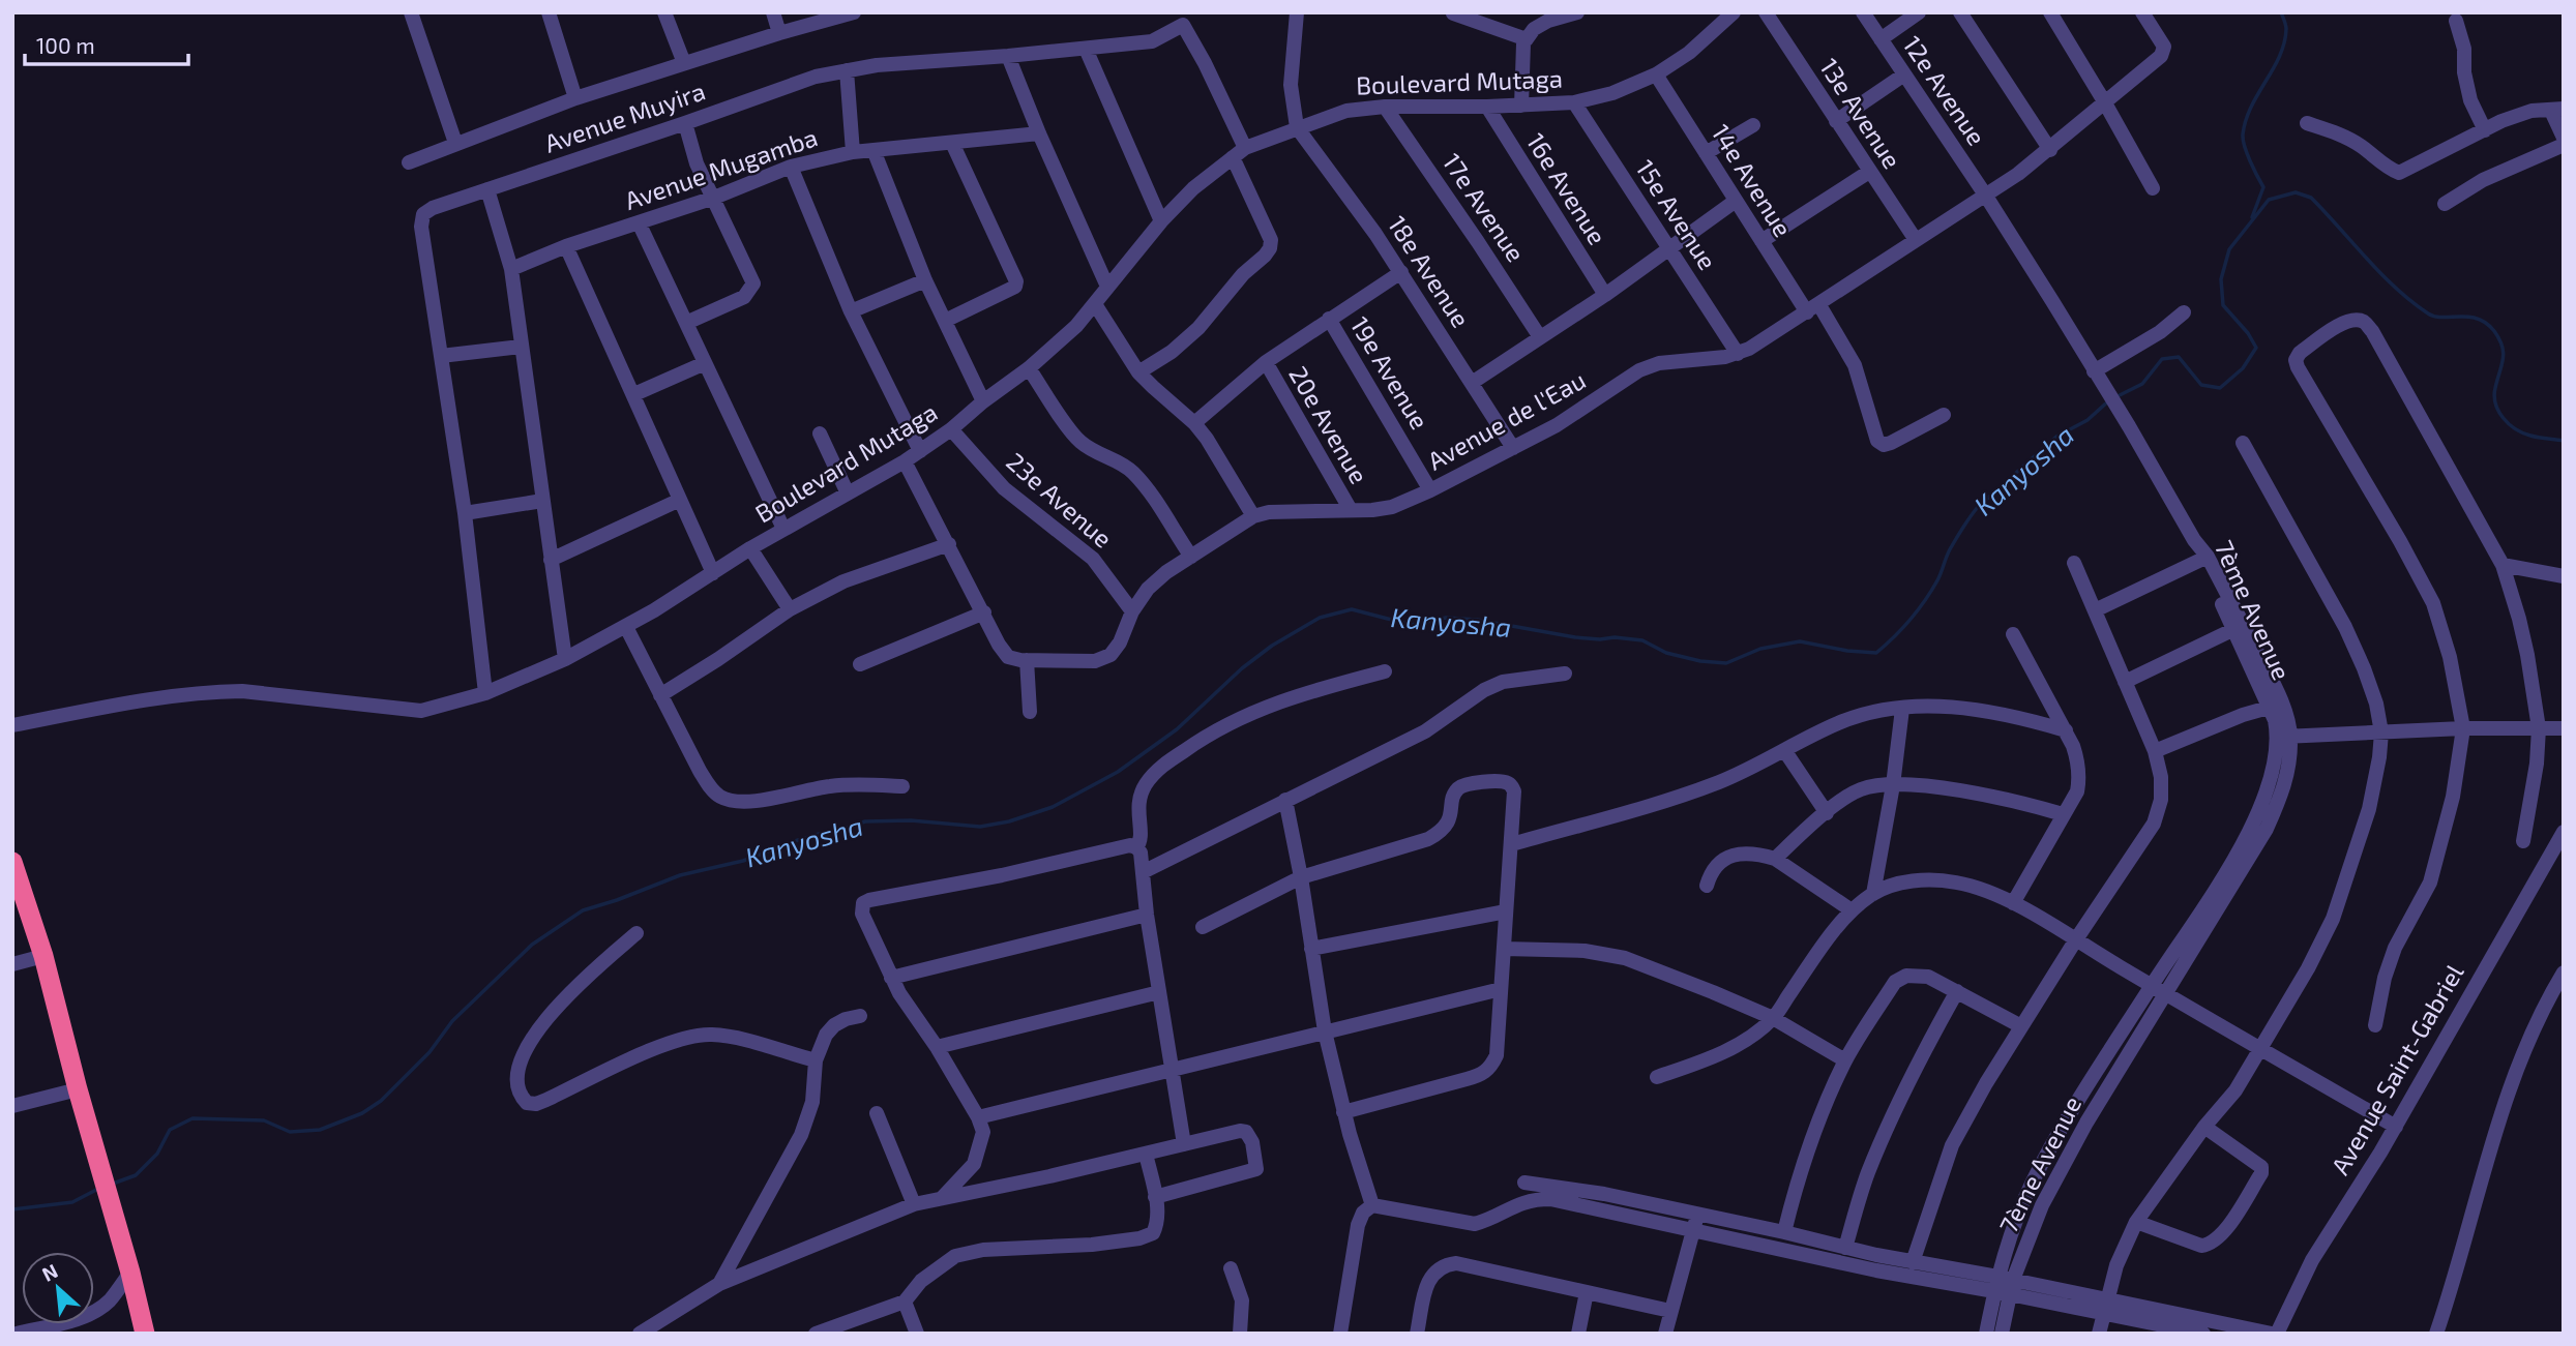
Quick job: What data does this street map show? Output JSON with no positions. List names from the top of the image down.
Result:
{
  "streets": {
    "street": [
      "Boulevard Mutaga",
      "12e Avenue",
      "13e Avenue",
      "Avenue Muyira",
      "Avenue Mugamba",
      "14e Avenue",
      "16e Avenue",
      "17e Avenue",
      "15e Avenue",
      "18e Avenue",
      "19e Avenue",
      "Avenue de l'Eau",
      "20e Avenue",
      "23e Avenue",
      "7ème Avenue",
      "Avenue Saint-Gabriel"
    ]
  },
  "crossings": [
    ["Boulevard Mutaga", "Avenue Muyira"],
    ["Boulevard Mutaga", "14e Avenue"],
    ["Boulevard Mutaga", "16e Avenue"],
    ["Boulevard Mutaga", "17e Avenue"],
    ["Boulevard Mutaga", "15e Avenue"],
    ["Boulevard Mutaga", "18e Avenue"],
    ["Boulevard Mutaga", "23e Avenue"],
    ["12e Avenue", "Avenue de l'Eau"],
    ["12e Avenue", "7ème Avenue"],
    ["13e Avenue", "Avenue de l'Eau"],
    ["14e Avenue", "Avenue de l'Eau"],
    ["15e Avenue", "Avenue de l'Eau"],
    ["18e Avenue", "Avenue de l'Eau"],
    ["19e Avenue", "Avenue de l'Eau"],
    ["Avenue de l'Eau", "20e Avenue"],
    ["Avenue de l'Eau", "23e Avenue"]
  ],
  "water": ["Kanyosha"],
  "scale_bar": "100 m",
  "north": "top left"
}
